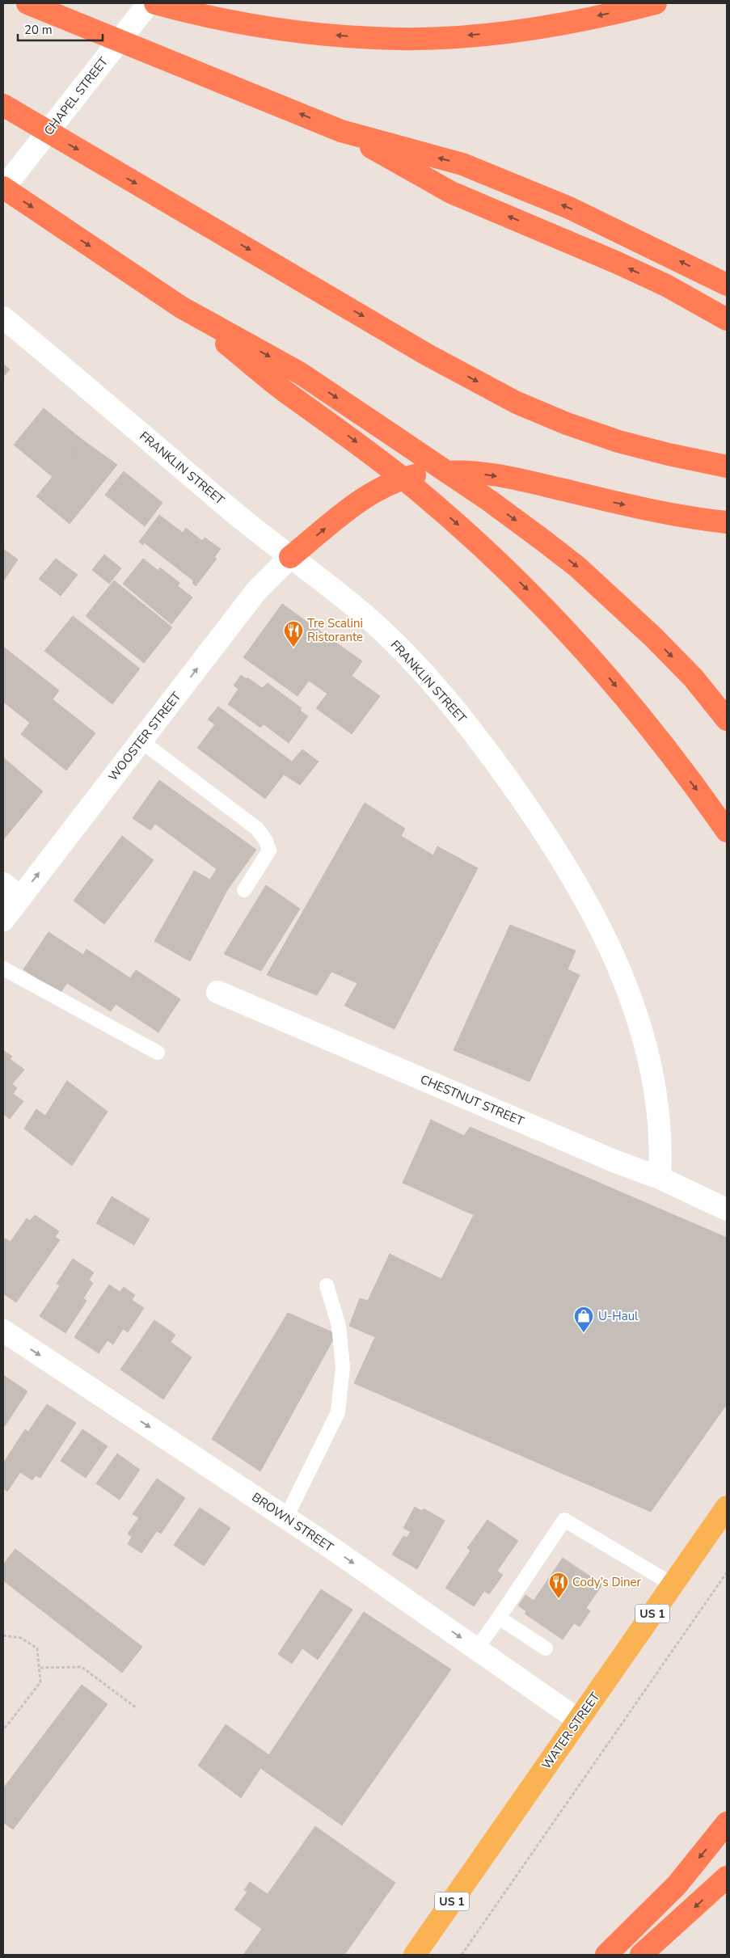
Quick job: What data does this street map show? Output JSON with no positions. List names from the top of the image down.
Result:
{
  "streets": {
    "main road": ["US 1", "WATER STREET"],
    "street": [
      "CHAPEL STREET",
      "FRANKLIN STREET",
      "WOOSTER STREET",
      "CHESTNUT STREET",
      "BROWN STREET"
    ]
  },
  "crossings": [
    ["FRANKLIN STREET", "WOOSTER STREET"],
    ["FRANKLIN STREET", "CHESTNUT STREET"],
    ["BROWN STREET", "WATER STREET"]
  ],
  "one_way": ["WOOSTER STREET", "BROWN STREET"],
  "places": {
    "restaurant": ["Tre Scalini Ristorante", "Cody’s Diner"],
    "shop": ["U-Haul"]
  },
  "scale_bar": "20 m"
}
